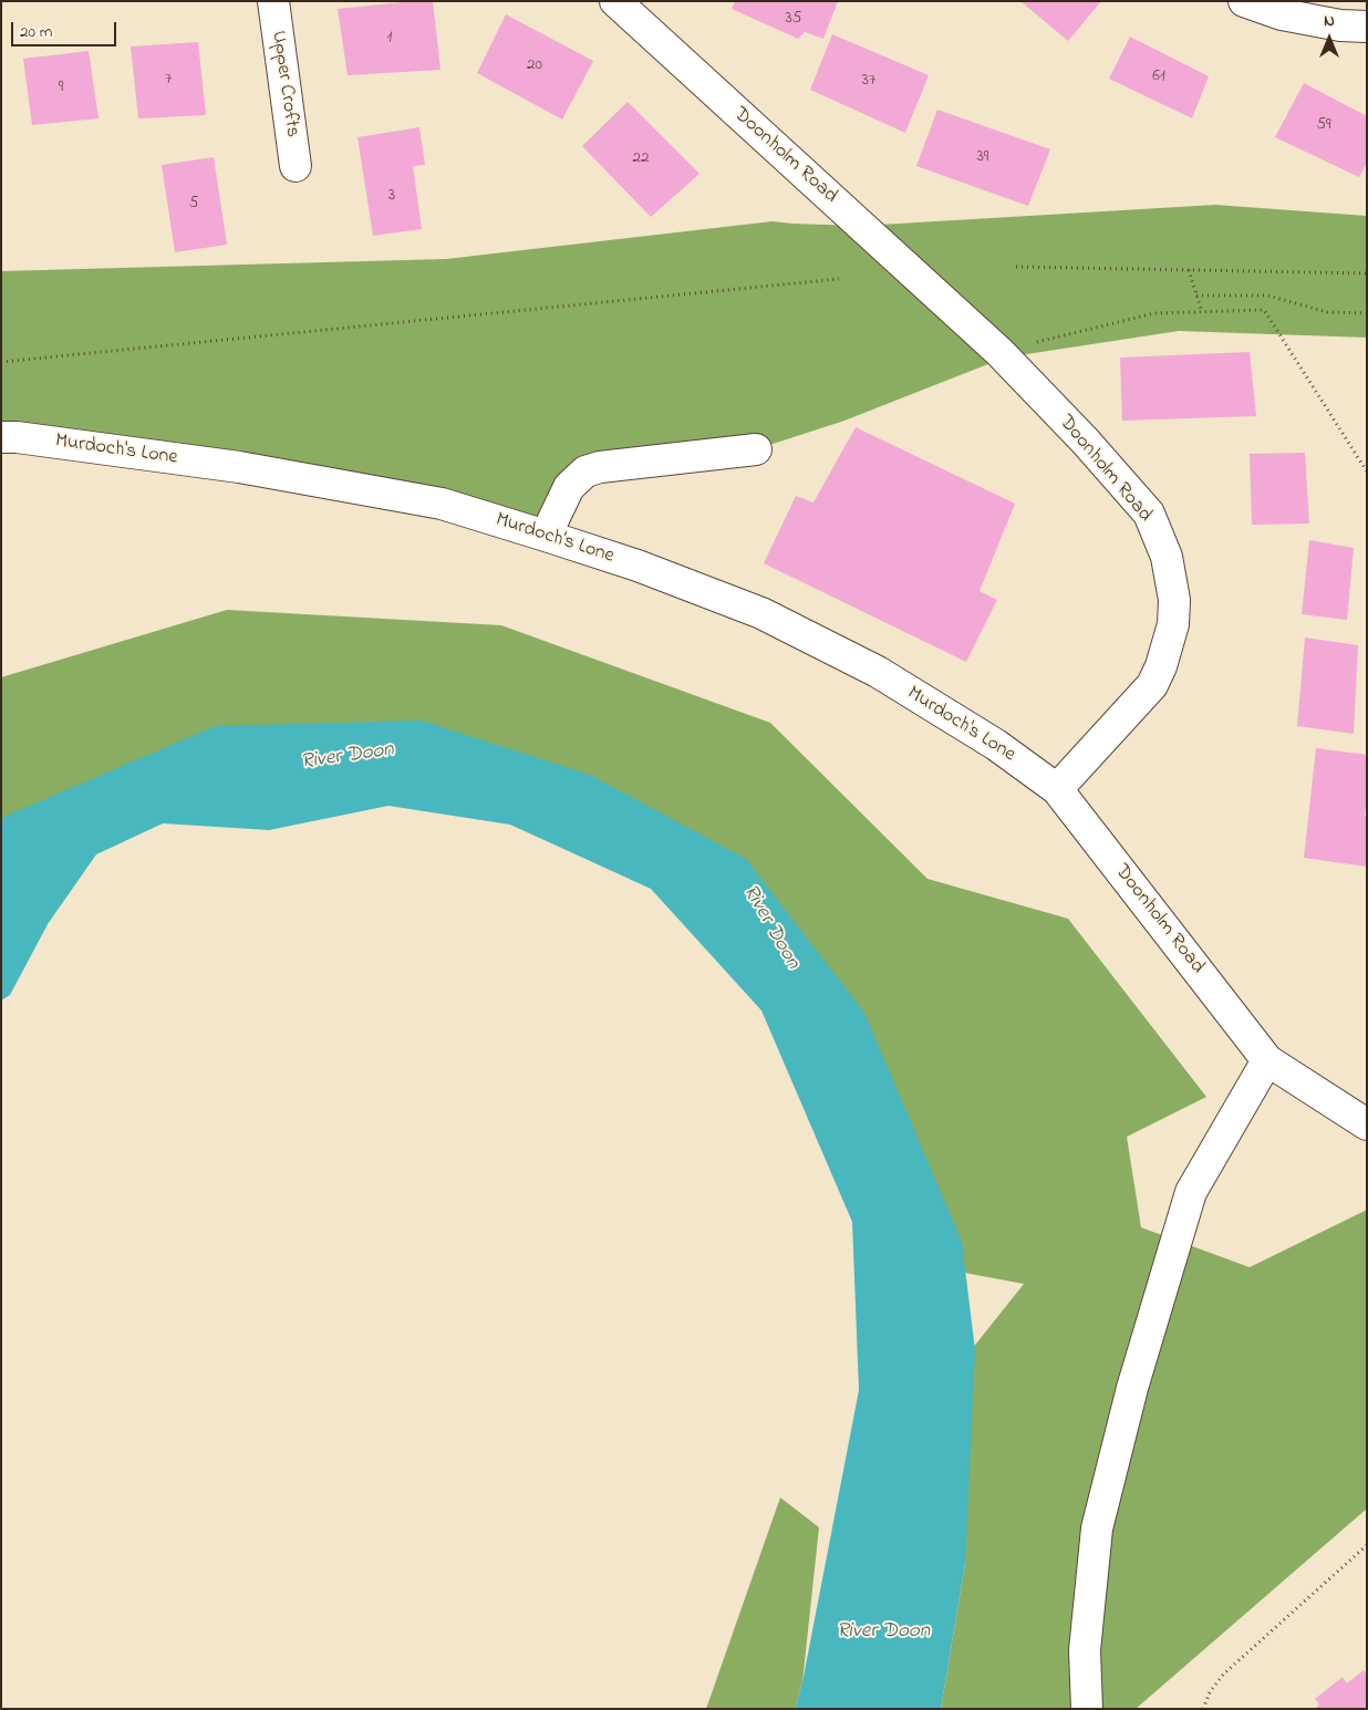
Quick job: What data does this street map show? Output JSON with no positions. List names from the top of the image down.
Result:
{
  "streets": {
    "street": ["Upper Crofts", "Doonholm Road", "Murdoch's Lone"]
  },
  "crossings": [
    ["Doonholm Road", "Murdoch's Lone"]
  ],
  "water": ["River Doon"],
  "house_numbers": [
    "35",
    "1",
    "20",
    "61",
    "7",
    "37",
    "9",
    "59",
    "39",
    "22",
    "3",
    "5"
  ],
  "scale_bar": "20 m",
  "north": "top"
}
